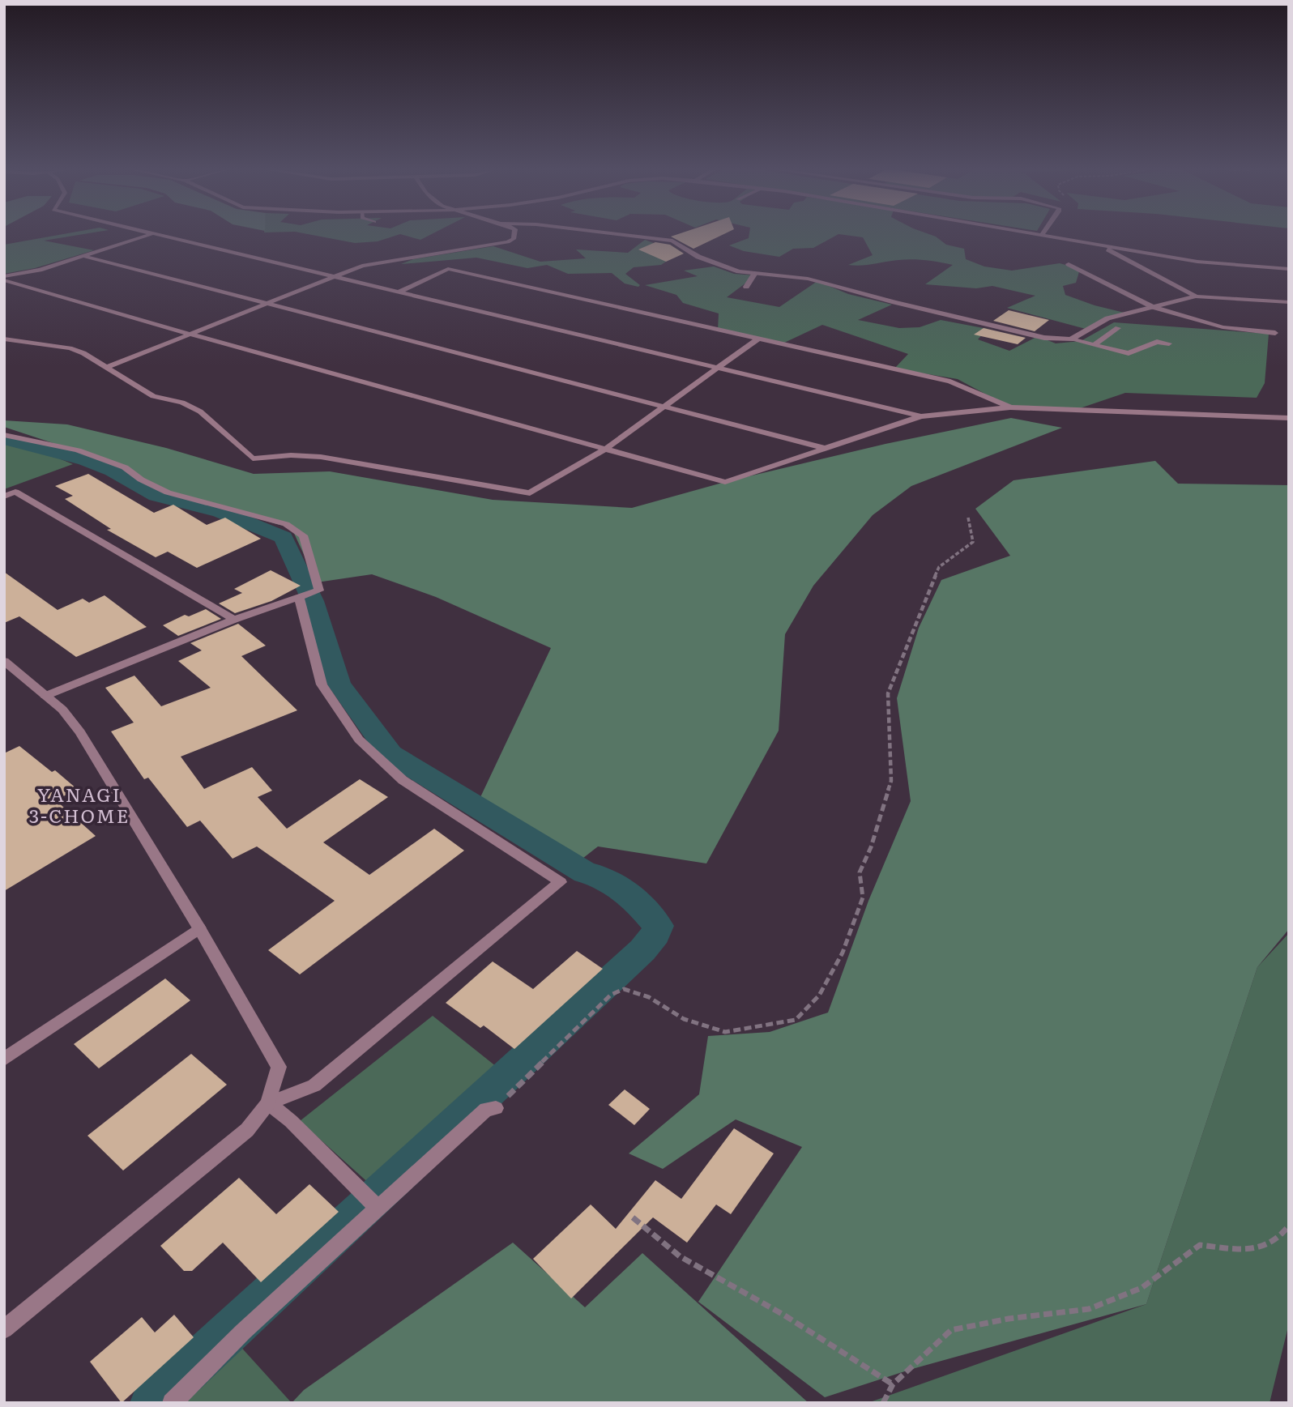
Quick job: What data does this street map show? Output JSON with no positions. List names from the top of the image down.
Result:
{
  "districts": ["YANAGI 3-CHOME"]
}
